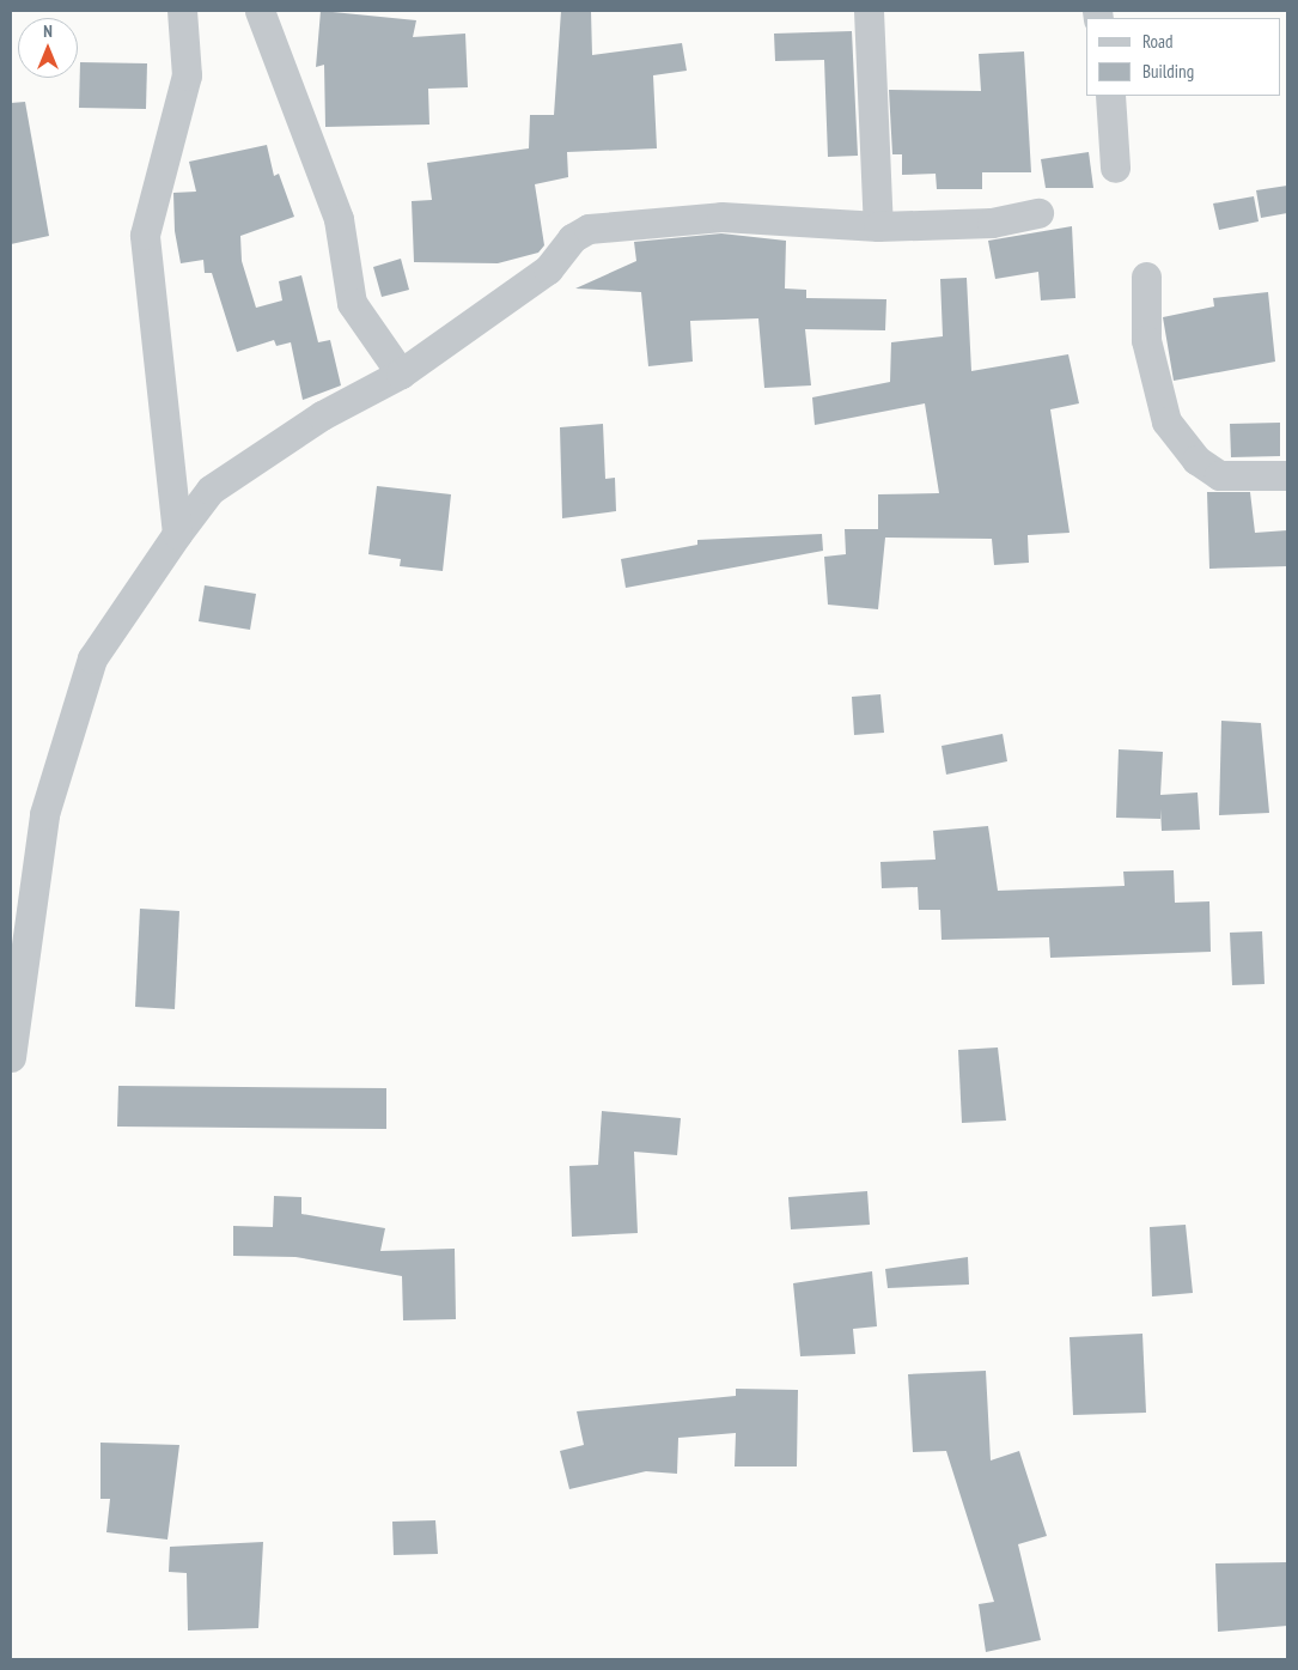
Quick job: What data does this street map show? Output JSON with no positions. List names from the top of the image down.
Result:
{
  "legend": ["Road", "Building"],
  "north": "top"
}
